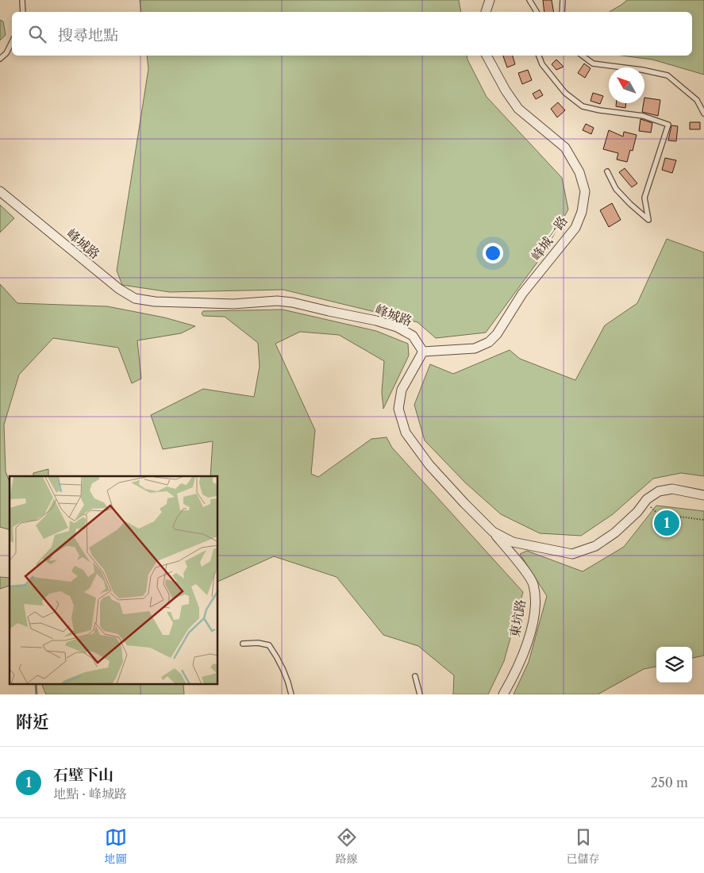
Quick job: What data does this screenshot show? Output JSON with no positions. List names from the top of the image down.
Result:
{
  "streets": {
    "street": ["峰城一路", "峰城路", "東坑路"]
  },
  "crossings": [
    ["峰城一路", "峰城路"]
  ],
  "north": "top left",
  "page": {
    "search": "搜尋地點",
    "pins": "1",
    "heading": "附近",
    "list": [
      {
        "mark": "1",
        "name": "石壁下山",
        "note": "地點 · 峰城路",
        "value": "250 m"
      }
    ],
    "nav": ["地圖", "路線", "已儲存"]
  }
}
